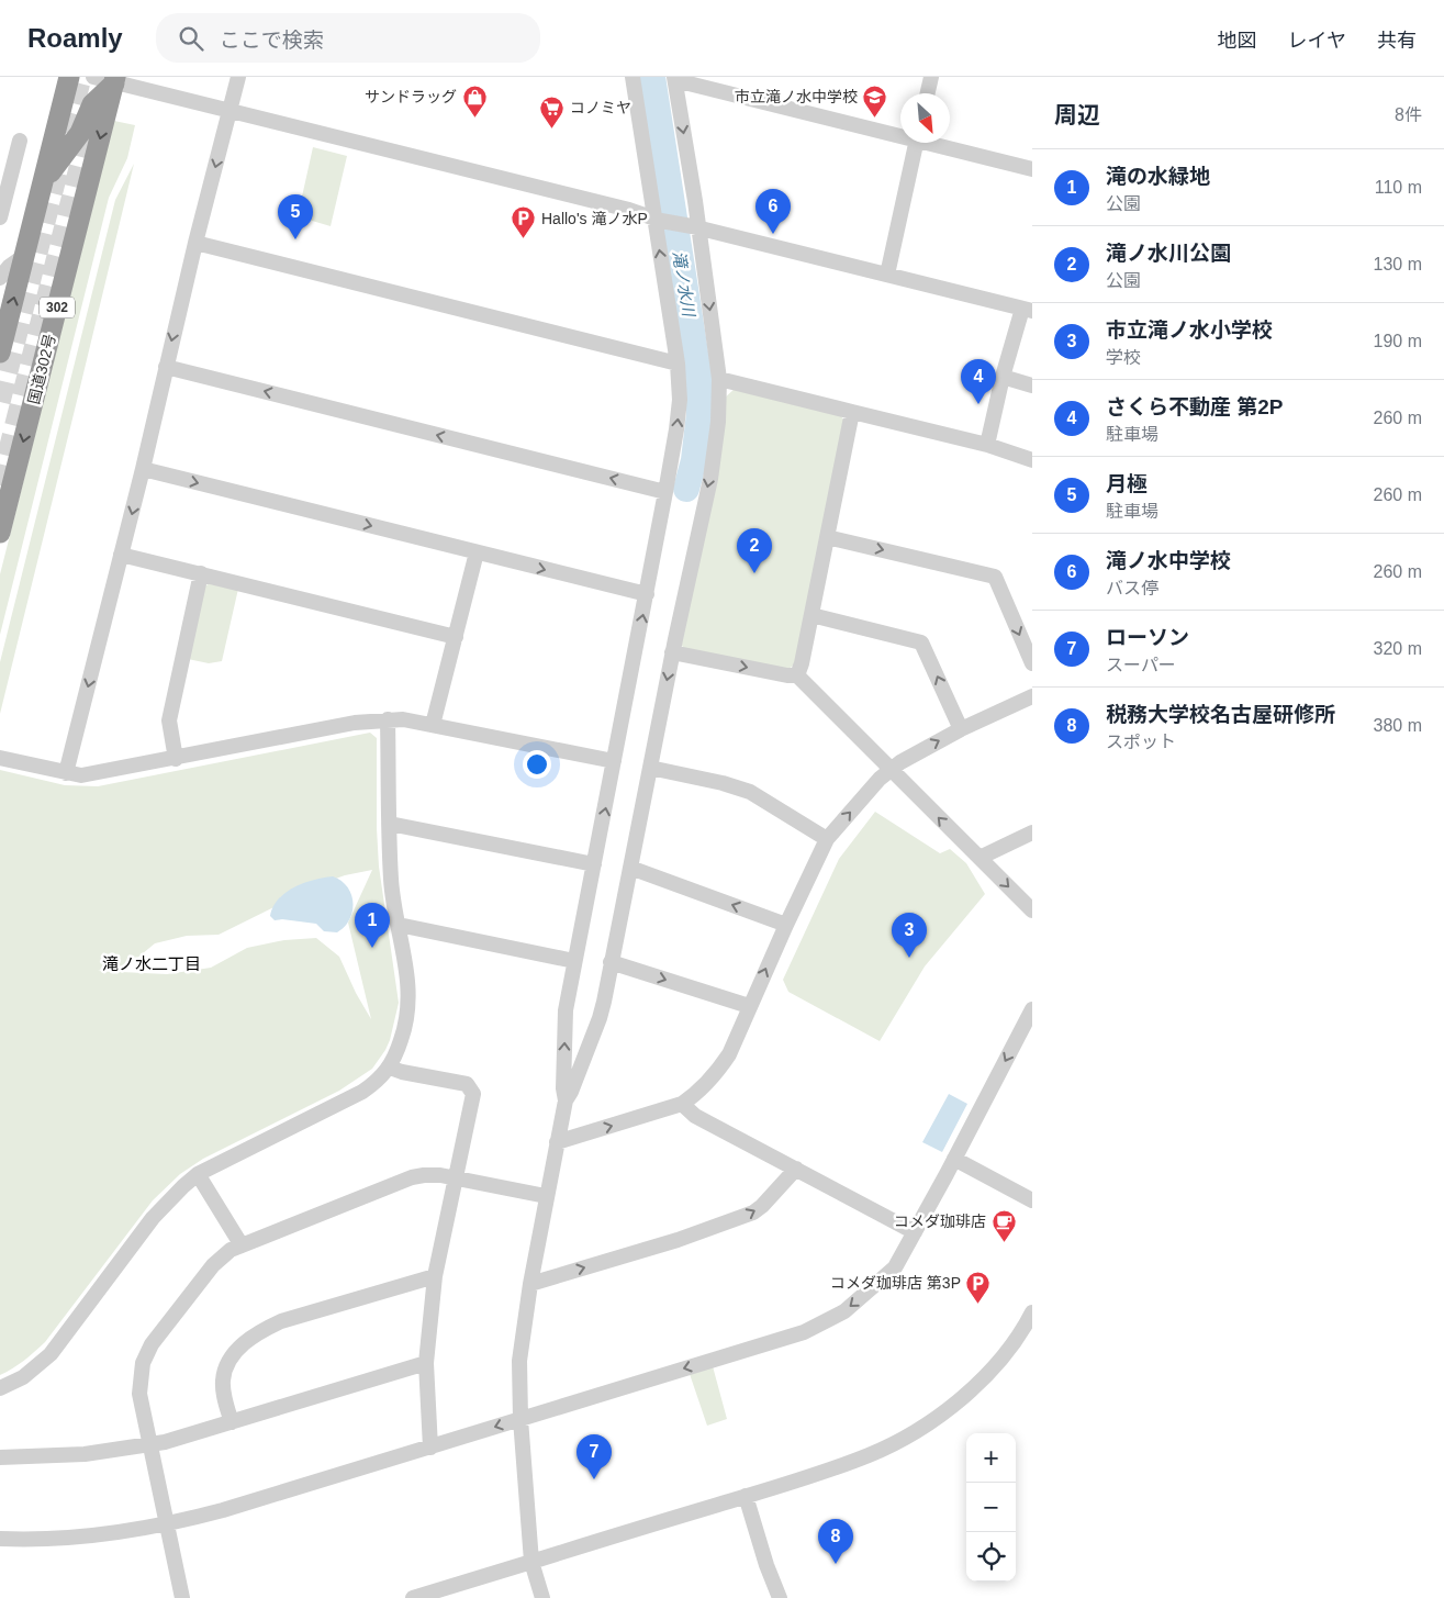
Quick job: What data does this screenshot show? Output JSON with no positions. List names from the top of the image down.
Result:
{
  "streets": {
    "highway": ["302", "国道302号"]
  },
  "districts": ["滝ノ水二丁目"],
  "water": ["滝ノ水川"],
  "places": {
    "shop": ["サンドラッグ"],
    "school or university": ["市立滝ノ水中学校"],
    "supermarket": ["コノミヤ"],
    "parking": ["Hallo's 滝ノ水P", "コメダ珈琲店 第3P"],
    "cafe": ["コメダ珈琲店"]
  },
  "north": "bottom right",
  "page": {
    "header": "Roamly",
    "search": "ここで検索",
    "nav": ["地図", "レイヤ", "共有"],
    "heading": ["周辺", "8件"],
    "list": [
      {
        "mark": "1",
        "name": "滝の水緑地",
        "note": "公園",
        "value": "110 m"
      },
      {
        "mark": "2",
        "name": "滝ノ水川公園",
        "note": "公園",
        "value": "130 m"
      },
      {
        "mark": "3",
        "name": "市立滝ノ水小学校",
        "note": "学校",
        "value": "190 m"
      },
      {
        "mark": "4",
        "name": "さくら不動産 第2P",
        "note": "駐車場",
        "value": "260 m"
      },
      {
        "mark": "5",
        "name": "月極",
        "note": "駐車場",
        "value": "260 m"
      },
      {
        "mark": "6",
        "name": "滝ノ水中学校",
        "note": "バス停",
        "value": "260 m"
      },
      {
        "mark": "7",
        "name": "ローソン",
        "note": "スーパー",
        "value": "320 m"
      },
      {
        "mark": "8",
        "name": "税務大学校名古屋研修所",
        "note": "スポット",
        "value": "380 m"
      }
    ],
    "pins": [
      "6",
      "5",
      "4",
      "2",
      "1",
      "3",
      "7",
      "8"
    ],
    "map_buttons": ["+", "−"]
  }
}
